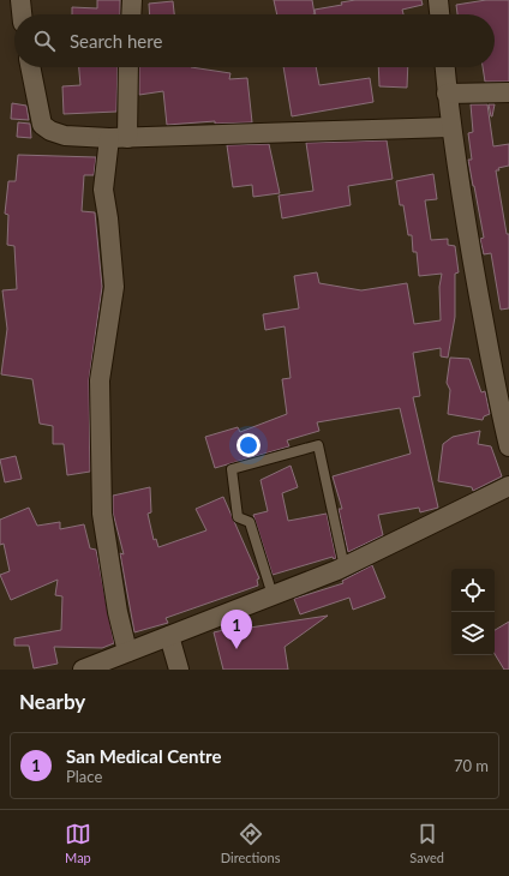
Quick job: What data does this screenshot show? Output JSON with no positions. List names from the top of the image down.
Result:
{
  "page": {
    "search": "Search here",
    "pins": "1",
    "heading": "Nearby",
    "list": [
      {
        "mark": "1",
        "name": "San Medical Centre",
        "note": "Place",
        "value": "70 m"
      }
    ],
    "nav": ["Map", "Directions", "Saved"]
  }
}
